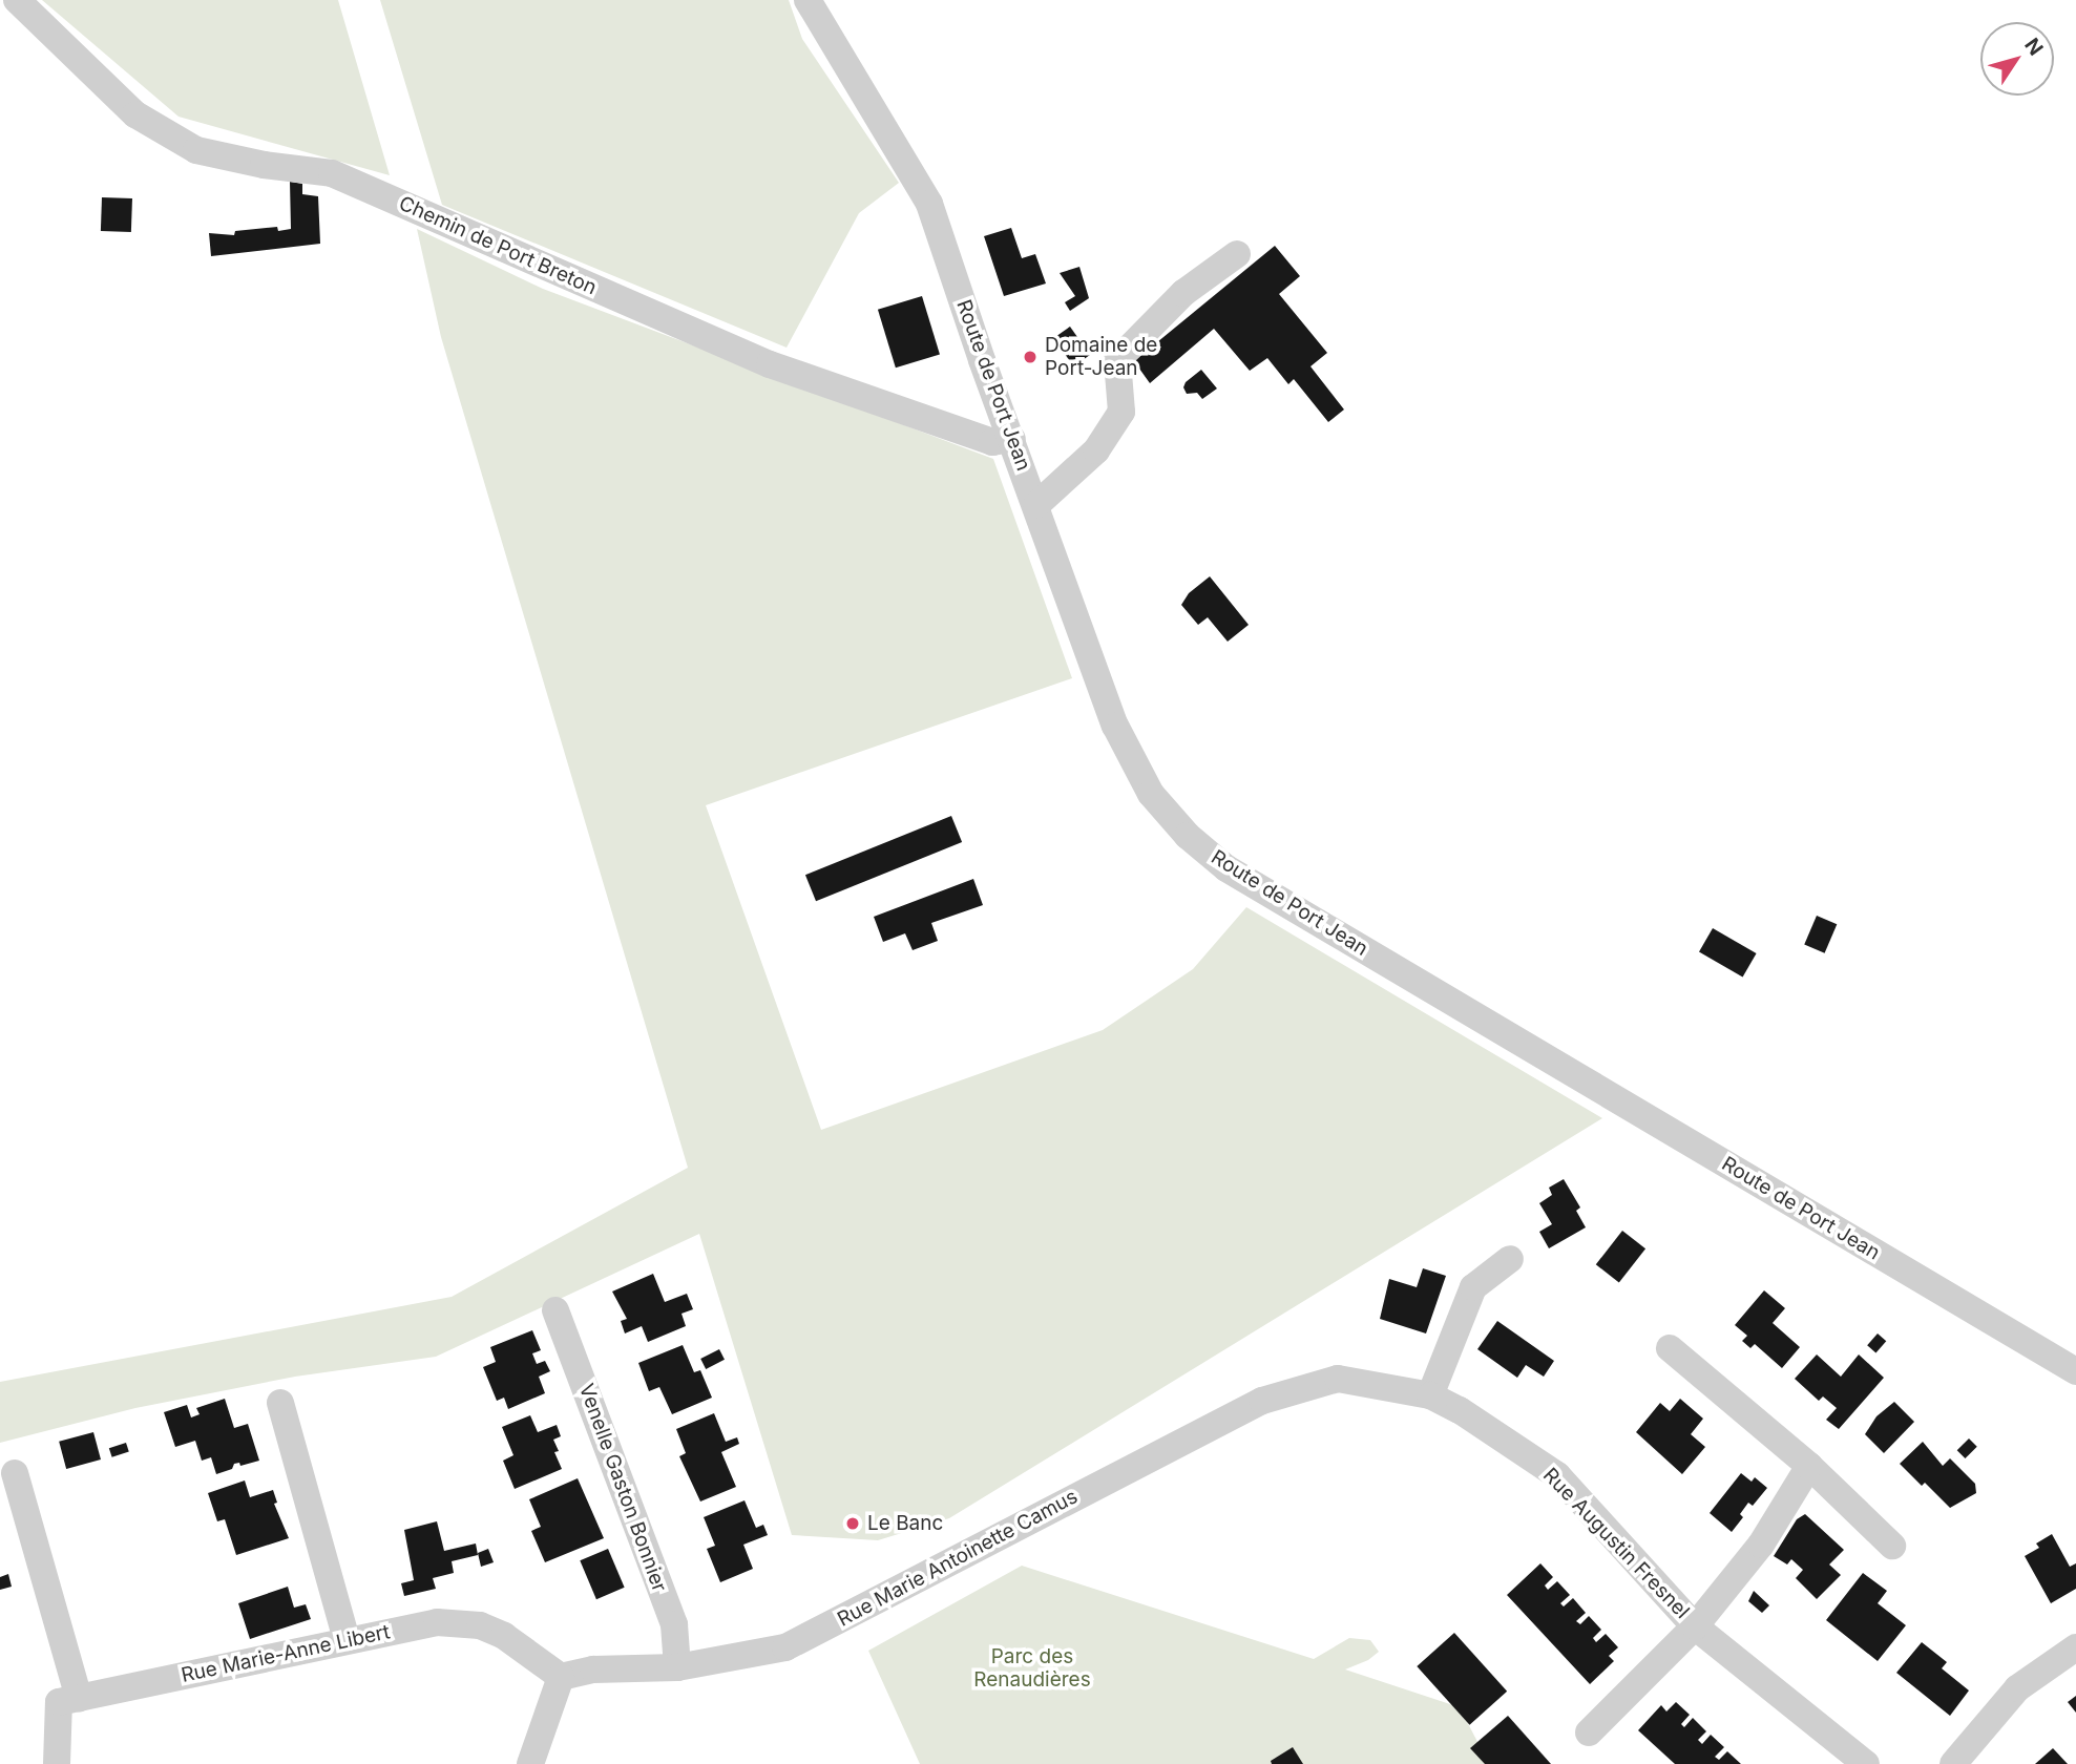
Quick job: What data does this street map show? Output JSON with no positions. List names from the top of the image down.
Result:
{
  "streets": {
    "street": [
      "Chemin de Port Breton",
      "Route de Port Jean",
      "Venelle Gaston Bonnier",
      "Rue Augustin Fresnel",
      "Rue Marie Antoinette Camus",
      "Rue Marie-Anne Libert"
    ]
  },
  "crossings": [
    ["Chemin de Port Breton", "Route de Port Jean"],
    ["Venelle Gaston Bonnier", "Rue Marie Antoinette Camus"],
    ["Rue Augustin Fresnel", "Rue Marie Antoinette Camus"],
    ["Rue Marie Antoinette Camus", "Rue Marie-Anne Libert"]
  ],
  "parks": ["Parc des Renaudières"],
  "places": ["Domaine de Port-Jean", "Le Banc"],
  "north": "top right"
}
